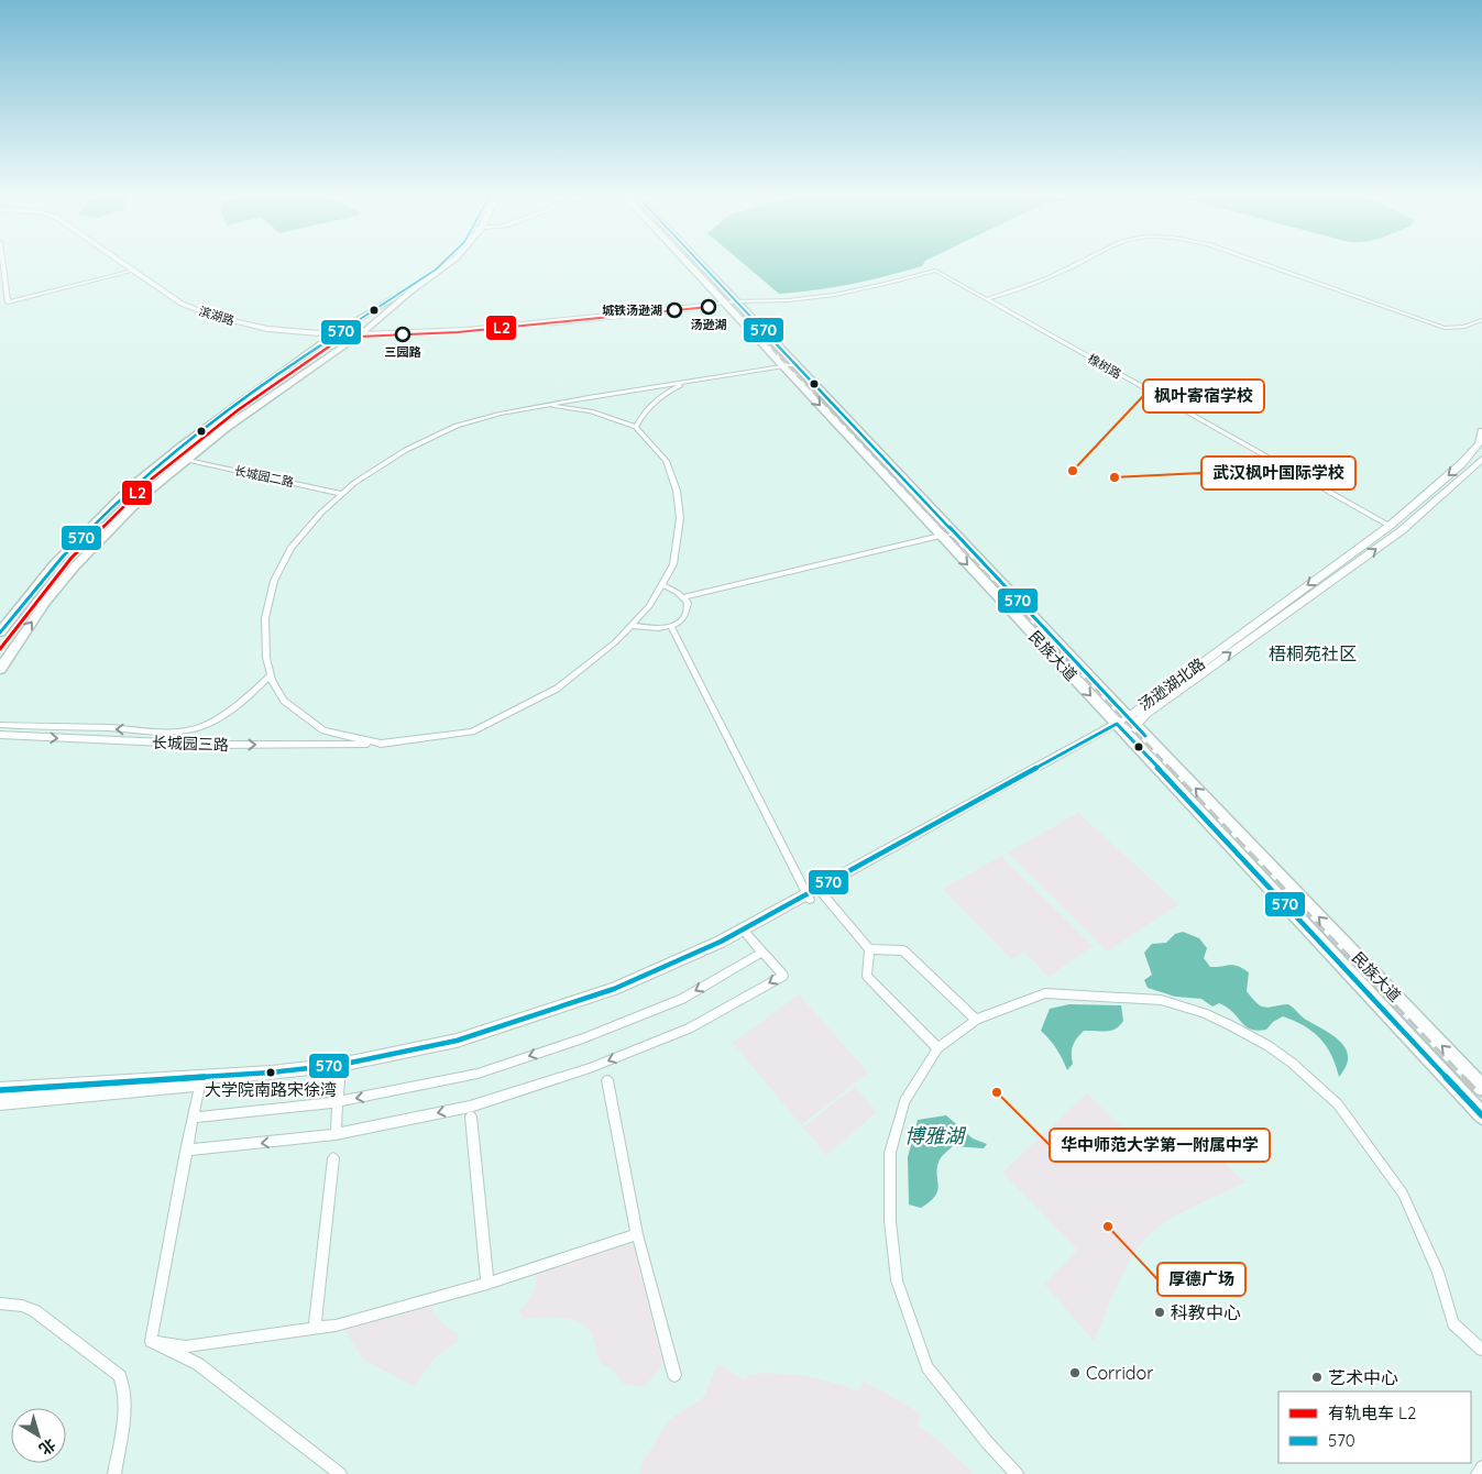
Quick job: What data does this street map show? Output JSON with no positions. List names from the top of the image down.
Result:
{
  "streets": {
    "main road": ["民族大道"],
    "street": [
      "滨湖路",
      "橡树路",
      "长城园二路",
      "汤逊湖北路",
      "长城园三路"
    ]
  },
  "crossings": [
    ["橡树路", "民族大道"],
    ["橡树路", "汤逊湖北路"],
    ["民族大道", "汤逊湖北路"]
  ],
  "districts": ["梧桐苑社区"],
  "water": ["博雅湖"],
  "places": [
    "汤逊湖",
    "城铁汤逊湖",
    "三园路",
    "枫叶寄宿学校",
    "武汉枫叶国际学校",
    "大学院南路宋徐湾",
    "华中师范大学第一附属中学",
    "厚德广场",
    "科教中心",
    "Corridor",
    "艺术中心"
  ],
  "lines": ["transit line 570", "tram line L2"],
  "legend": ["有轨电车 L2", "570"],
  "north": "bottom right"
}
